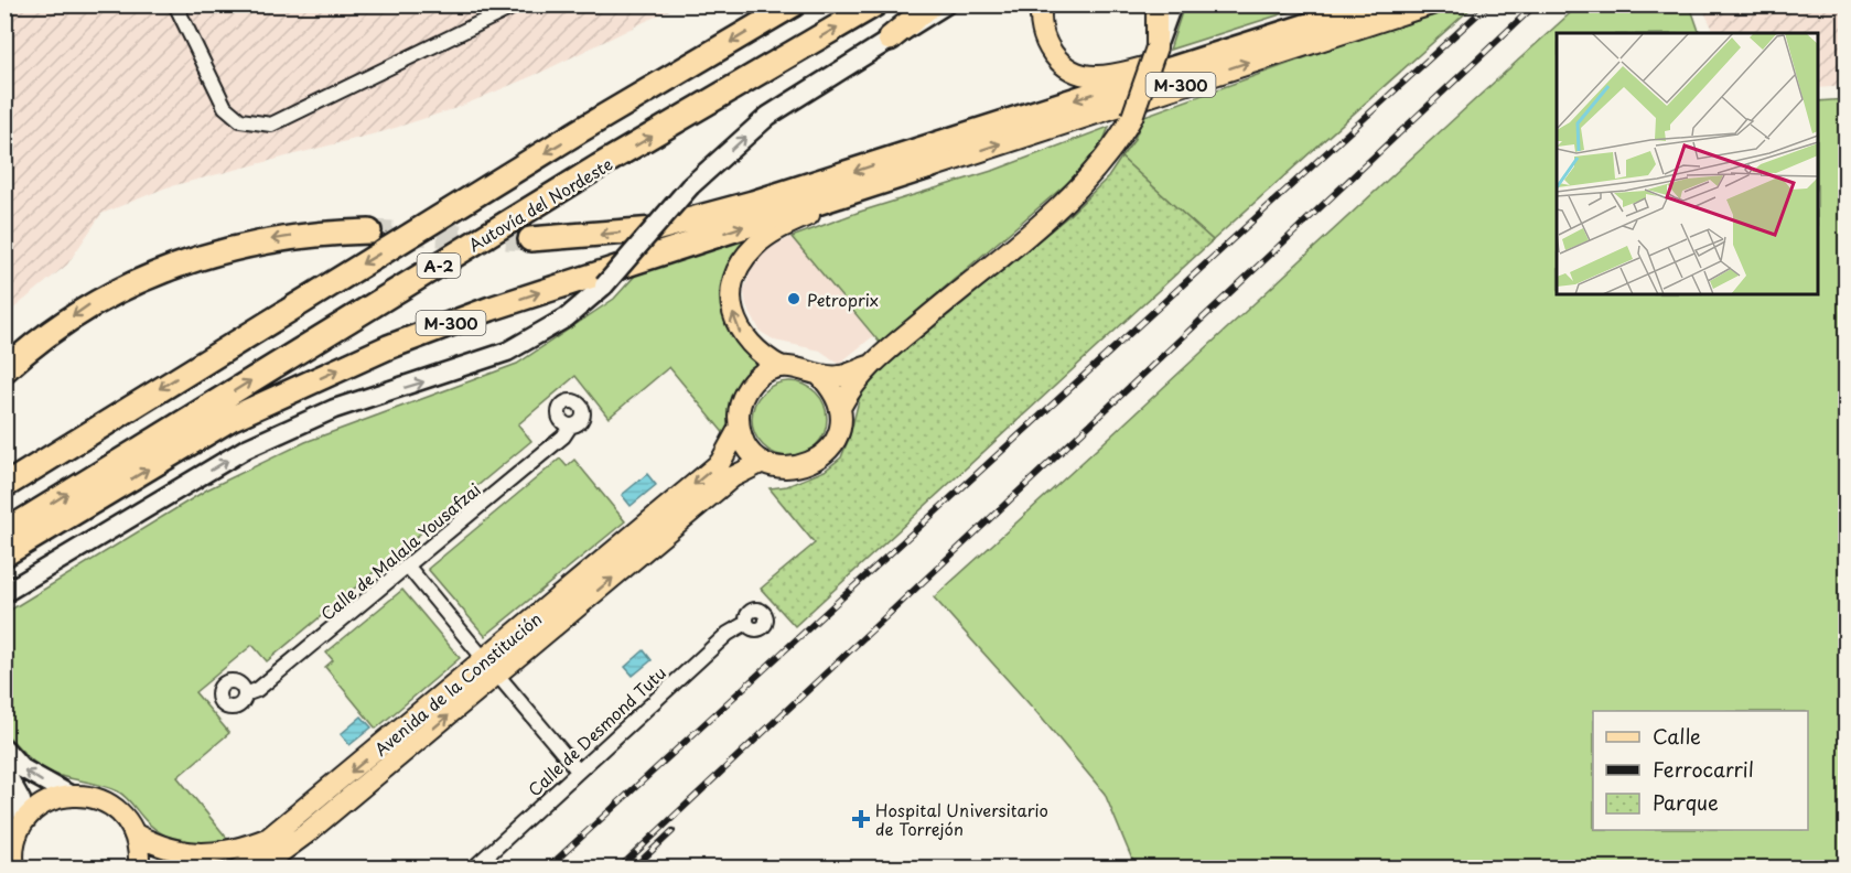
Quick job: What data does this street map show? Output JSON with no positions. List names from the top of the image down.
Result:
{
  "streets": {
    "highway": ["M-300", "Autovía del Nordeste", "A-2"],
    "main road": ["Avenida de la Constitución"],
    "street": ["Calle de Malala Yousafzai", "Calle de Desmond Tutu"]
  },
  "places": {
    "other": ["Petroprix"],
    "health": ["Hospital Universitario de Torrejón"]
  },
  "legend": ["Calle", "Ferrocarril", "Parque"]
}
